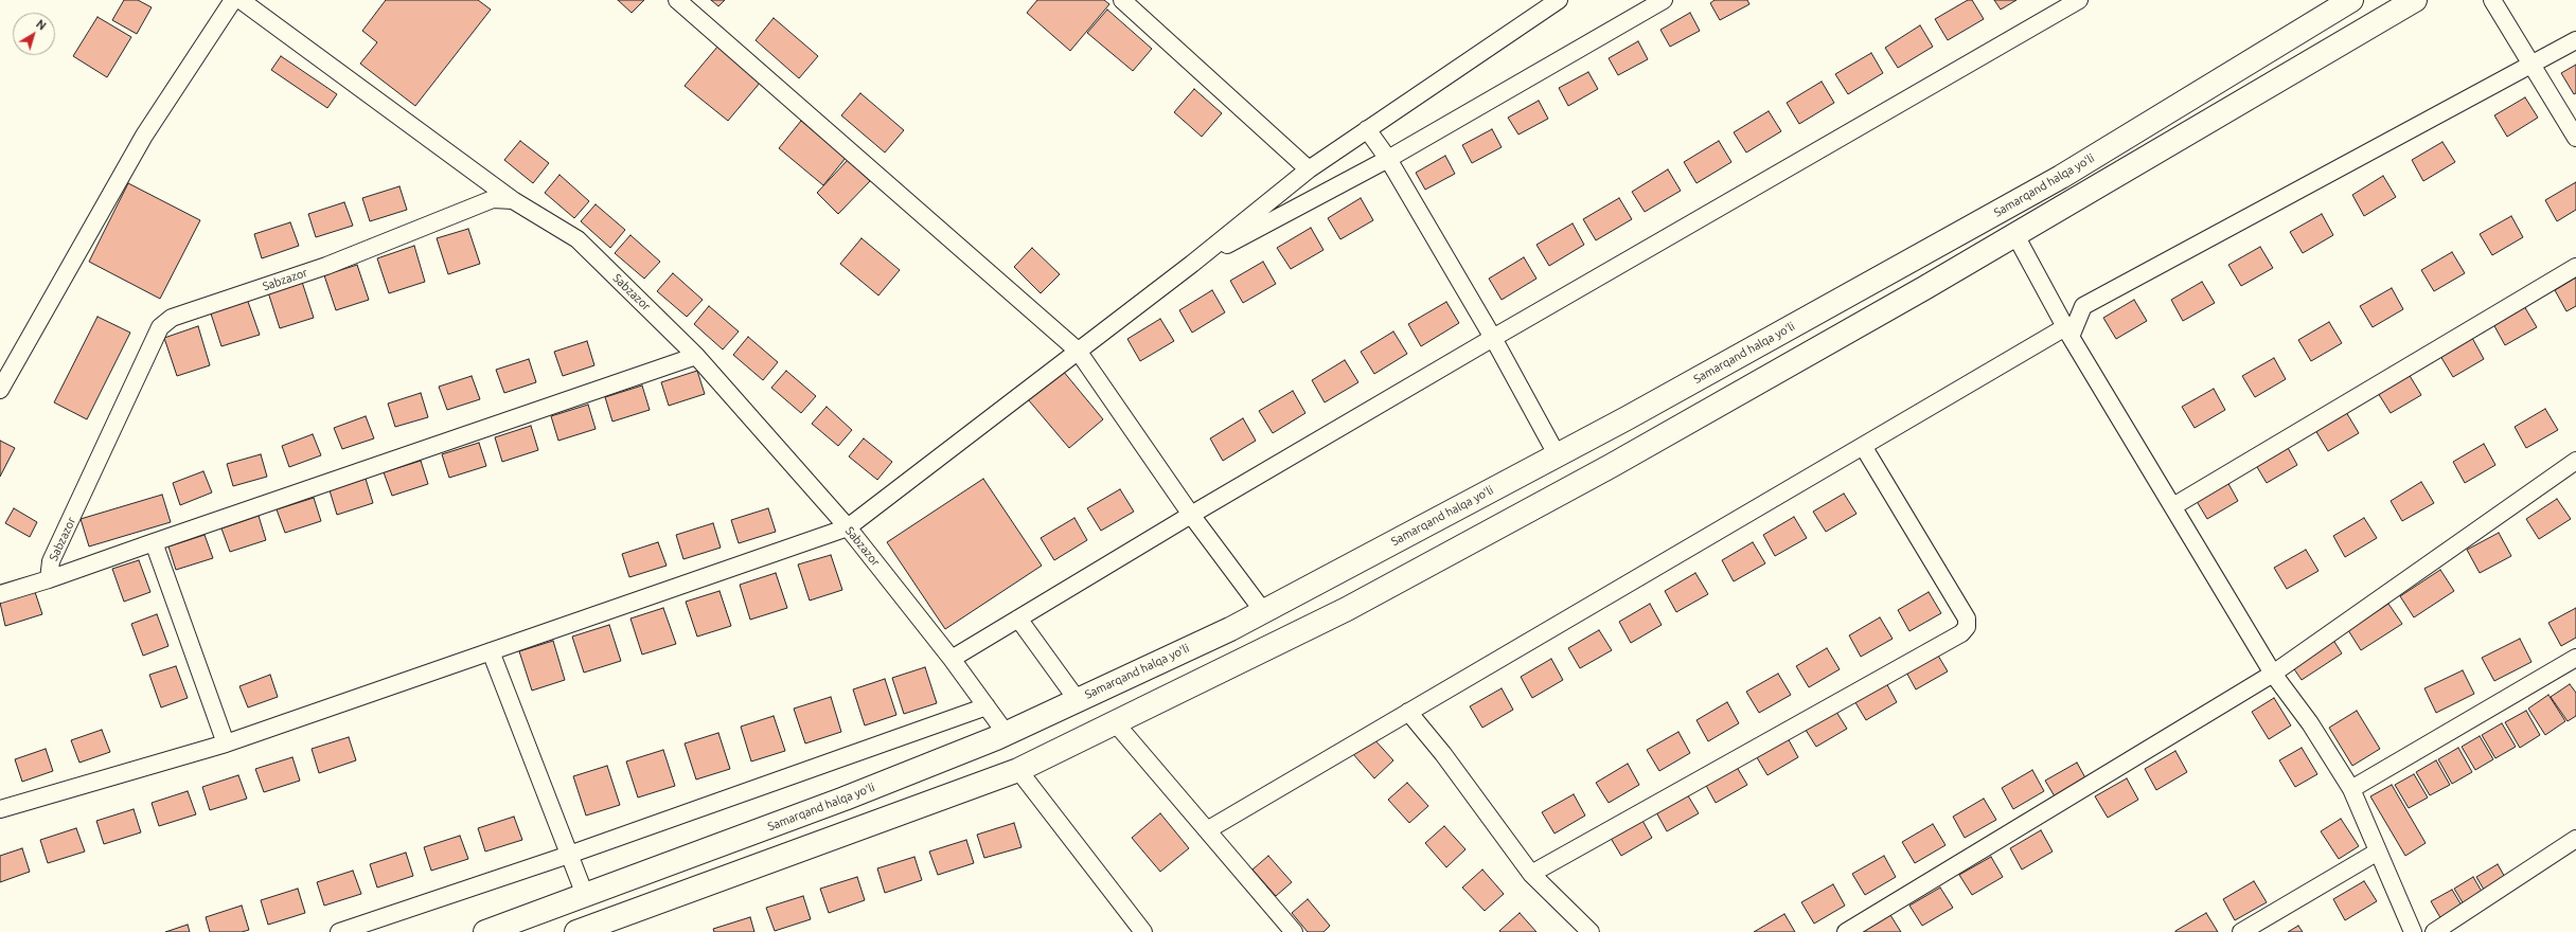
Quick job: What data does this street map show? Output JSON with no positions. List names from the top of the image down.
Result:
{
  "streets": {
    "highway": ["Samarqand halqa yoʻli"],
    "street": ["Sabzazor"]
  },
  "crossings": [
    ["Samarqand halqa yoʻli", "Sabzazor"]
  ],
  "north": "top right"
}
